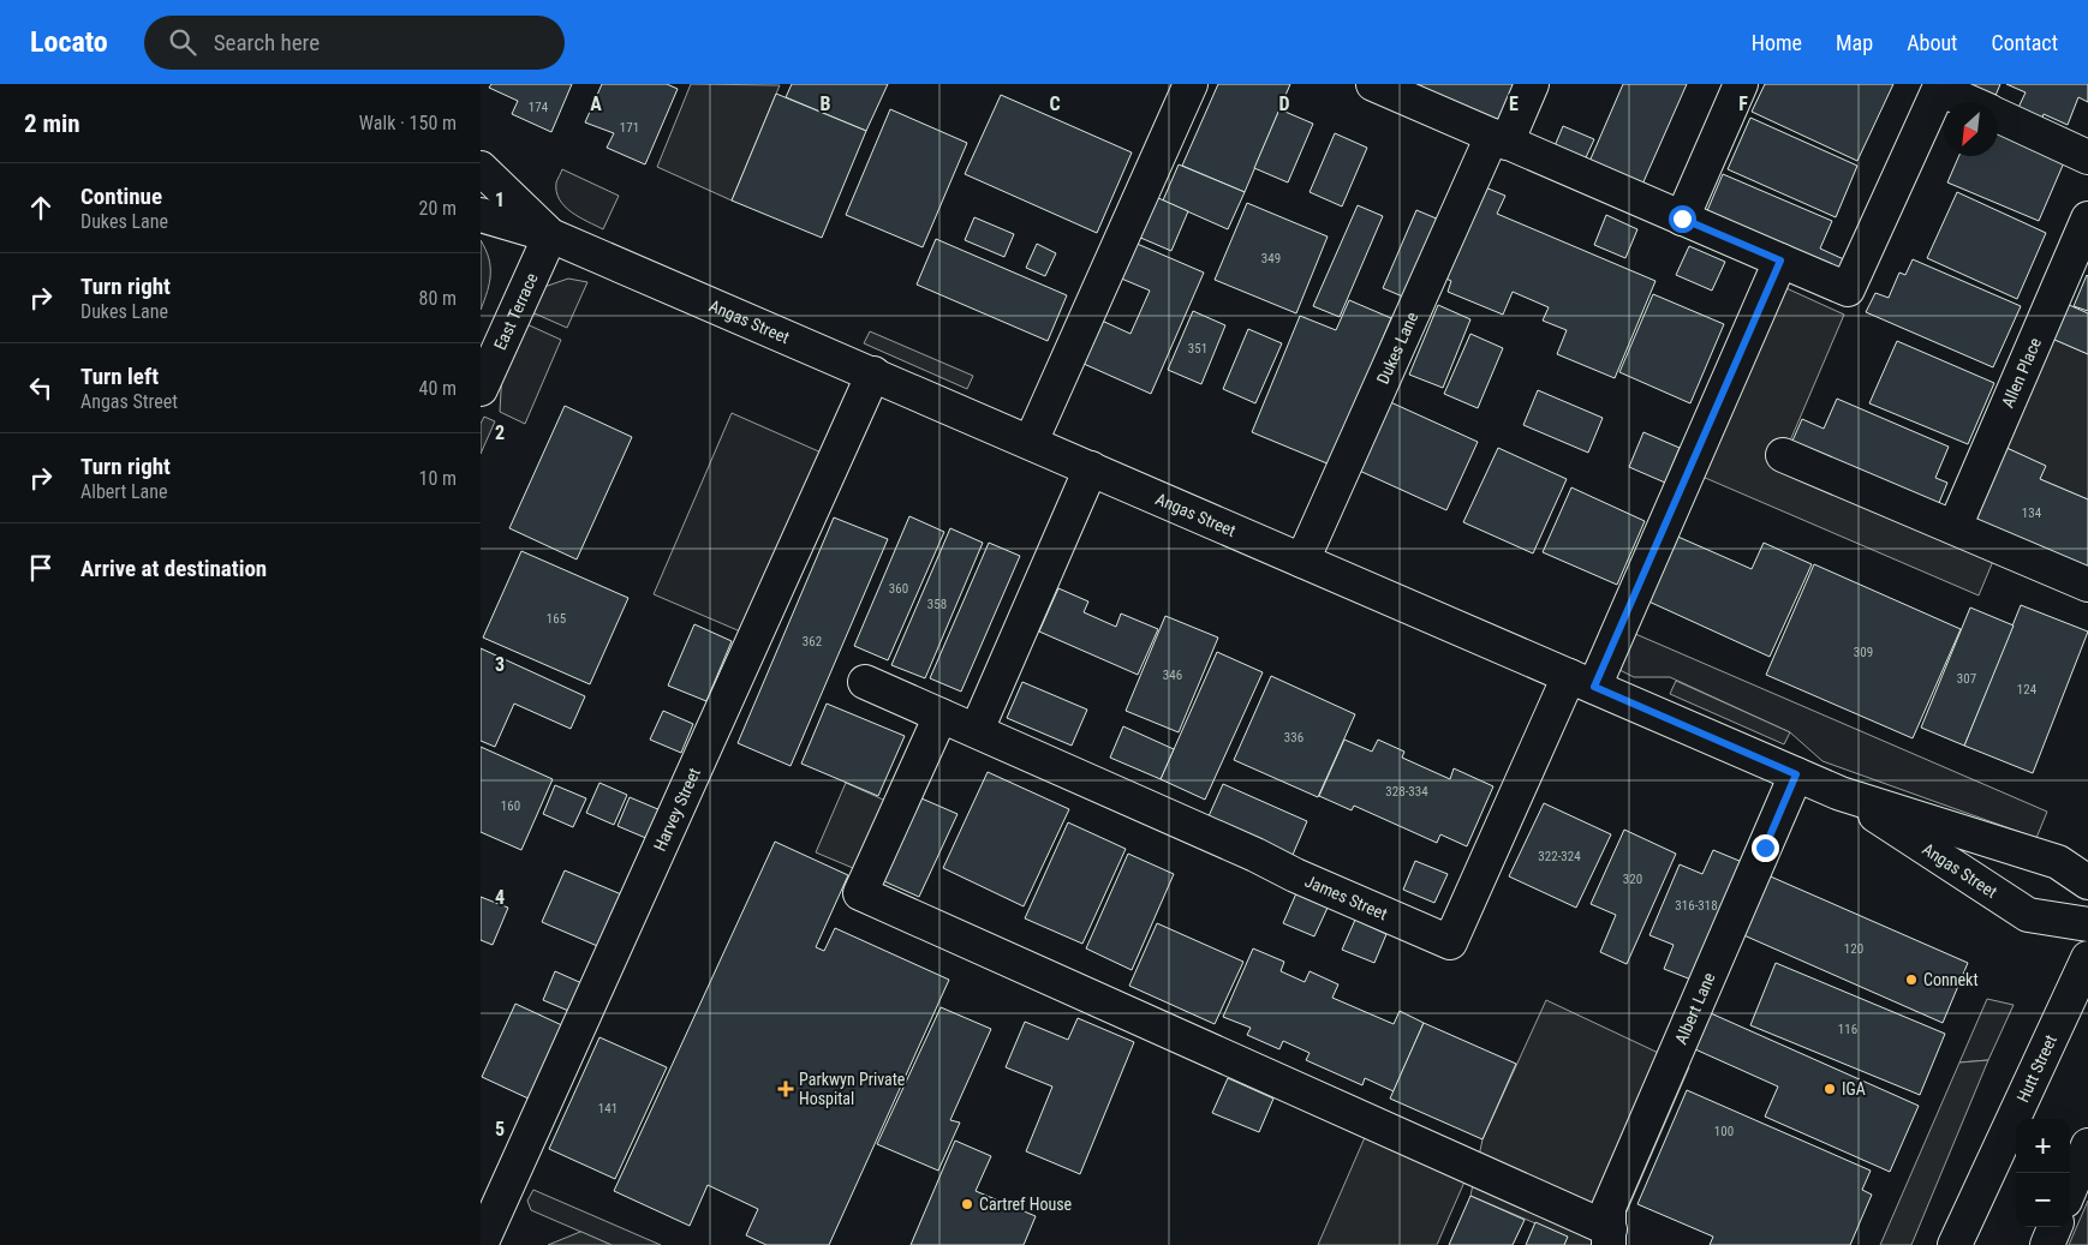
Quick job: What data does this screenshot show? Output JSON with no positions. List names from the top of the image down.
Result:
{
  "streets": {
    "street": [
      "East Terrace",
      "Angas Street",
      "Dukes Lane",
      "Allen Place",
      "Harvey Street",
      "James Street",
      "Albert Lane",
      "Hutt Street"
    ]
  },
  "crossings": [
    ["East Terrace", "Angas Street"],
    ["Angas Street", "Dukes Lane"],
    ["Angas Street", "Harvey Street"],
    ["Angas Street", "James Street"],
    ["Angas Street", "Albert Lane"]
  ],
  "places": {
    "other": ["Connekt", "IGA", "Cartref House"],
    "health": ["Parkwyn Private Hospital"]
  },
  "house_numbers": [
    "174",
    "171",
    "349",
    "351",
    "134",
    "360",
    "358",
    "165",
    "362",
    "309",
    "346",
    "307",
    "124",
    "336",
    "328-334",
    "160",
    "322-324",
    "320",
    "316-318",
    "120",
    "116",
    "141",
    "100"
  ],
  "north": "bottom left",
  "page": {
    "header": "Locato",
    "search": "Search here",
    "nav": [
      "Home",
      "Map",
      "About",
      "Contact"
    ],
    "heading": ["2 min", "Walk · 150 m"],
    "list": [
      ["Continue", "Dukes Lane", "20 m"],
      ["Turn right", "Dukes Lane", "80 m"],
      ["Turn left", "Angas Street", "40 m"],
      ["Turn right", "Albert Lane", "10 m"],
      "Arrive at destination"
    ],
    "map_buttons": ["+", "−"]
  },
  "grid": {
    "columns": [
      "A",
      "B",
      "C",
      "D",
      "E",
      "F"
    ],
    "rows": [
      "1",
      "2",
      "3",
      "4",
      "5"
    ]
  }
}
